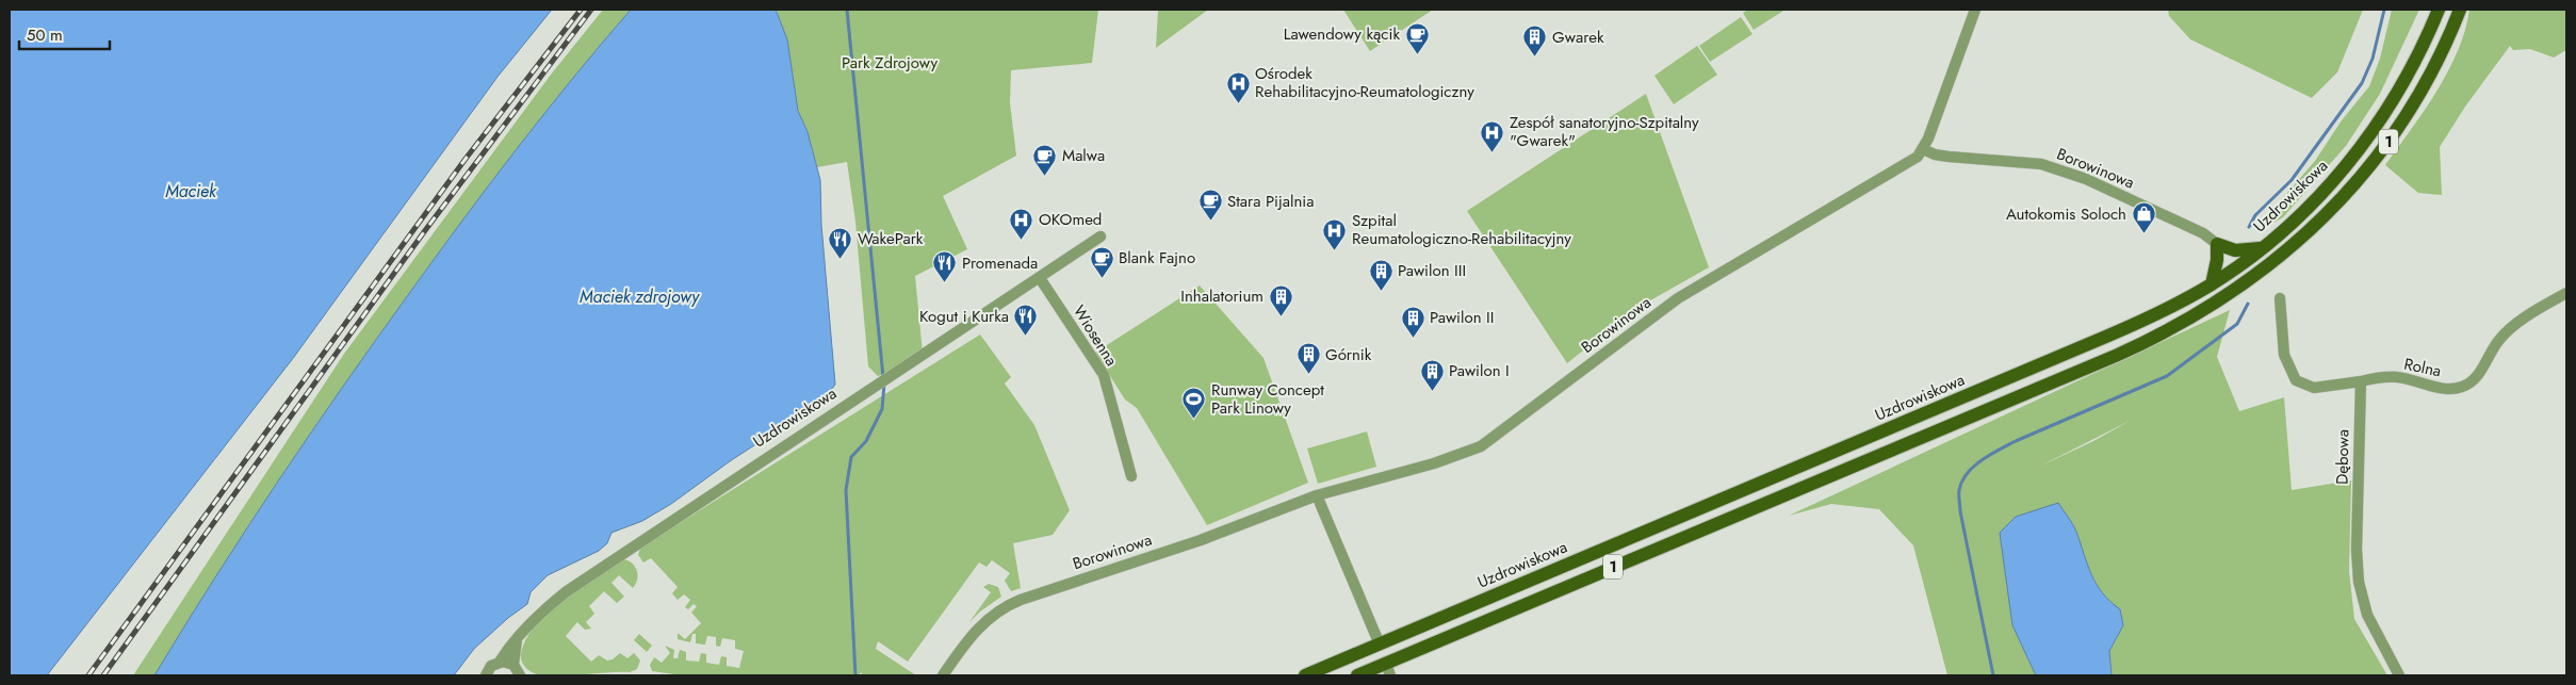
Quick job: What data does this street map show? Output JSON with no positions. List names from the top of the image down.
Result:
{
  "streets": {
    "main road": ["1", "Uzdrowiskowa"],
    "street": [
      "Borowinowa",
      "Wiosenna",
      "Rolna",
      "Dębowa"
    ]
  },
  "crossings": [
    ["Uzdrowiskowa", "Wiosenna"],
    ["Rolna", "Dębowa"]
  ],
  "water": ["Maciek", "Maciek zdrojowy"],
  "parks": ["Park Zdrojowy"],
  "places": {
    "cafe": [
      "Lawendowy kącik",
      "Malwa",
      "Stara Pijalnia",
      "Blank Fajno"
    ],
    "building": [
      "Gwarek",
      "Pawilon III",
      "Inhalatorium",
      "Pawilon II",
      "Górnik",
      "Pawilon I"
    ],
    "hospital": [
      "Ośrodek Rehabilitacyjno-Reumatologiczny",
      "Zespół sanatoryjno-Szpitalny \"Gwarek\"",
      "OKOmed",
      "Szpital Reumatologiczno-Rehabilitacyjny"
    ],
    "shop": ["Autokomis Soloch"],
    "restaurant": ["WakePark", "Promenada", "Kogut i Kurka"],
    "sports": ["Runway Concept Park Linowy"]
  },
  "scale_bar": "50 m"
}
